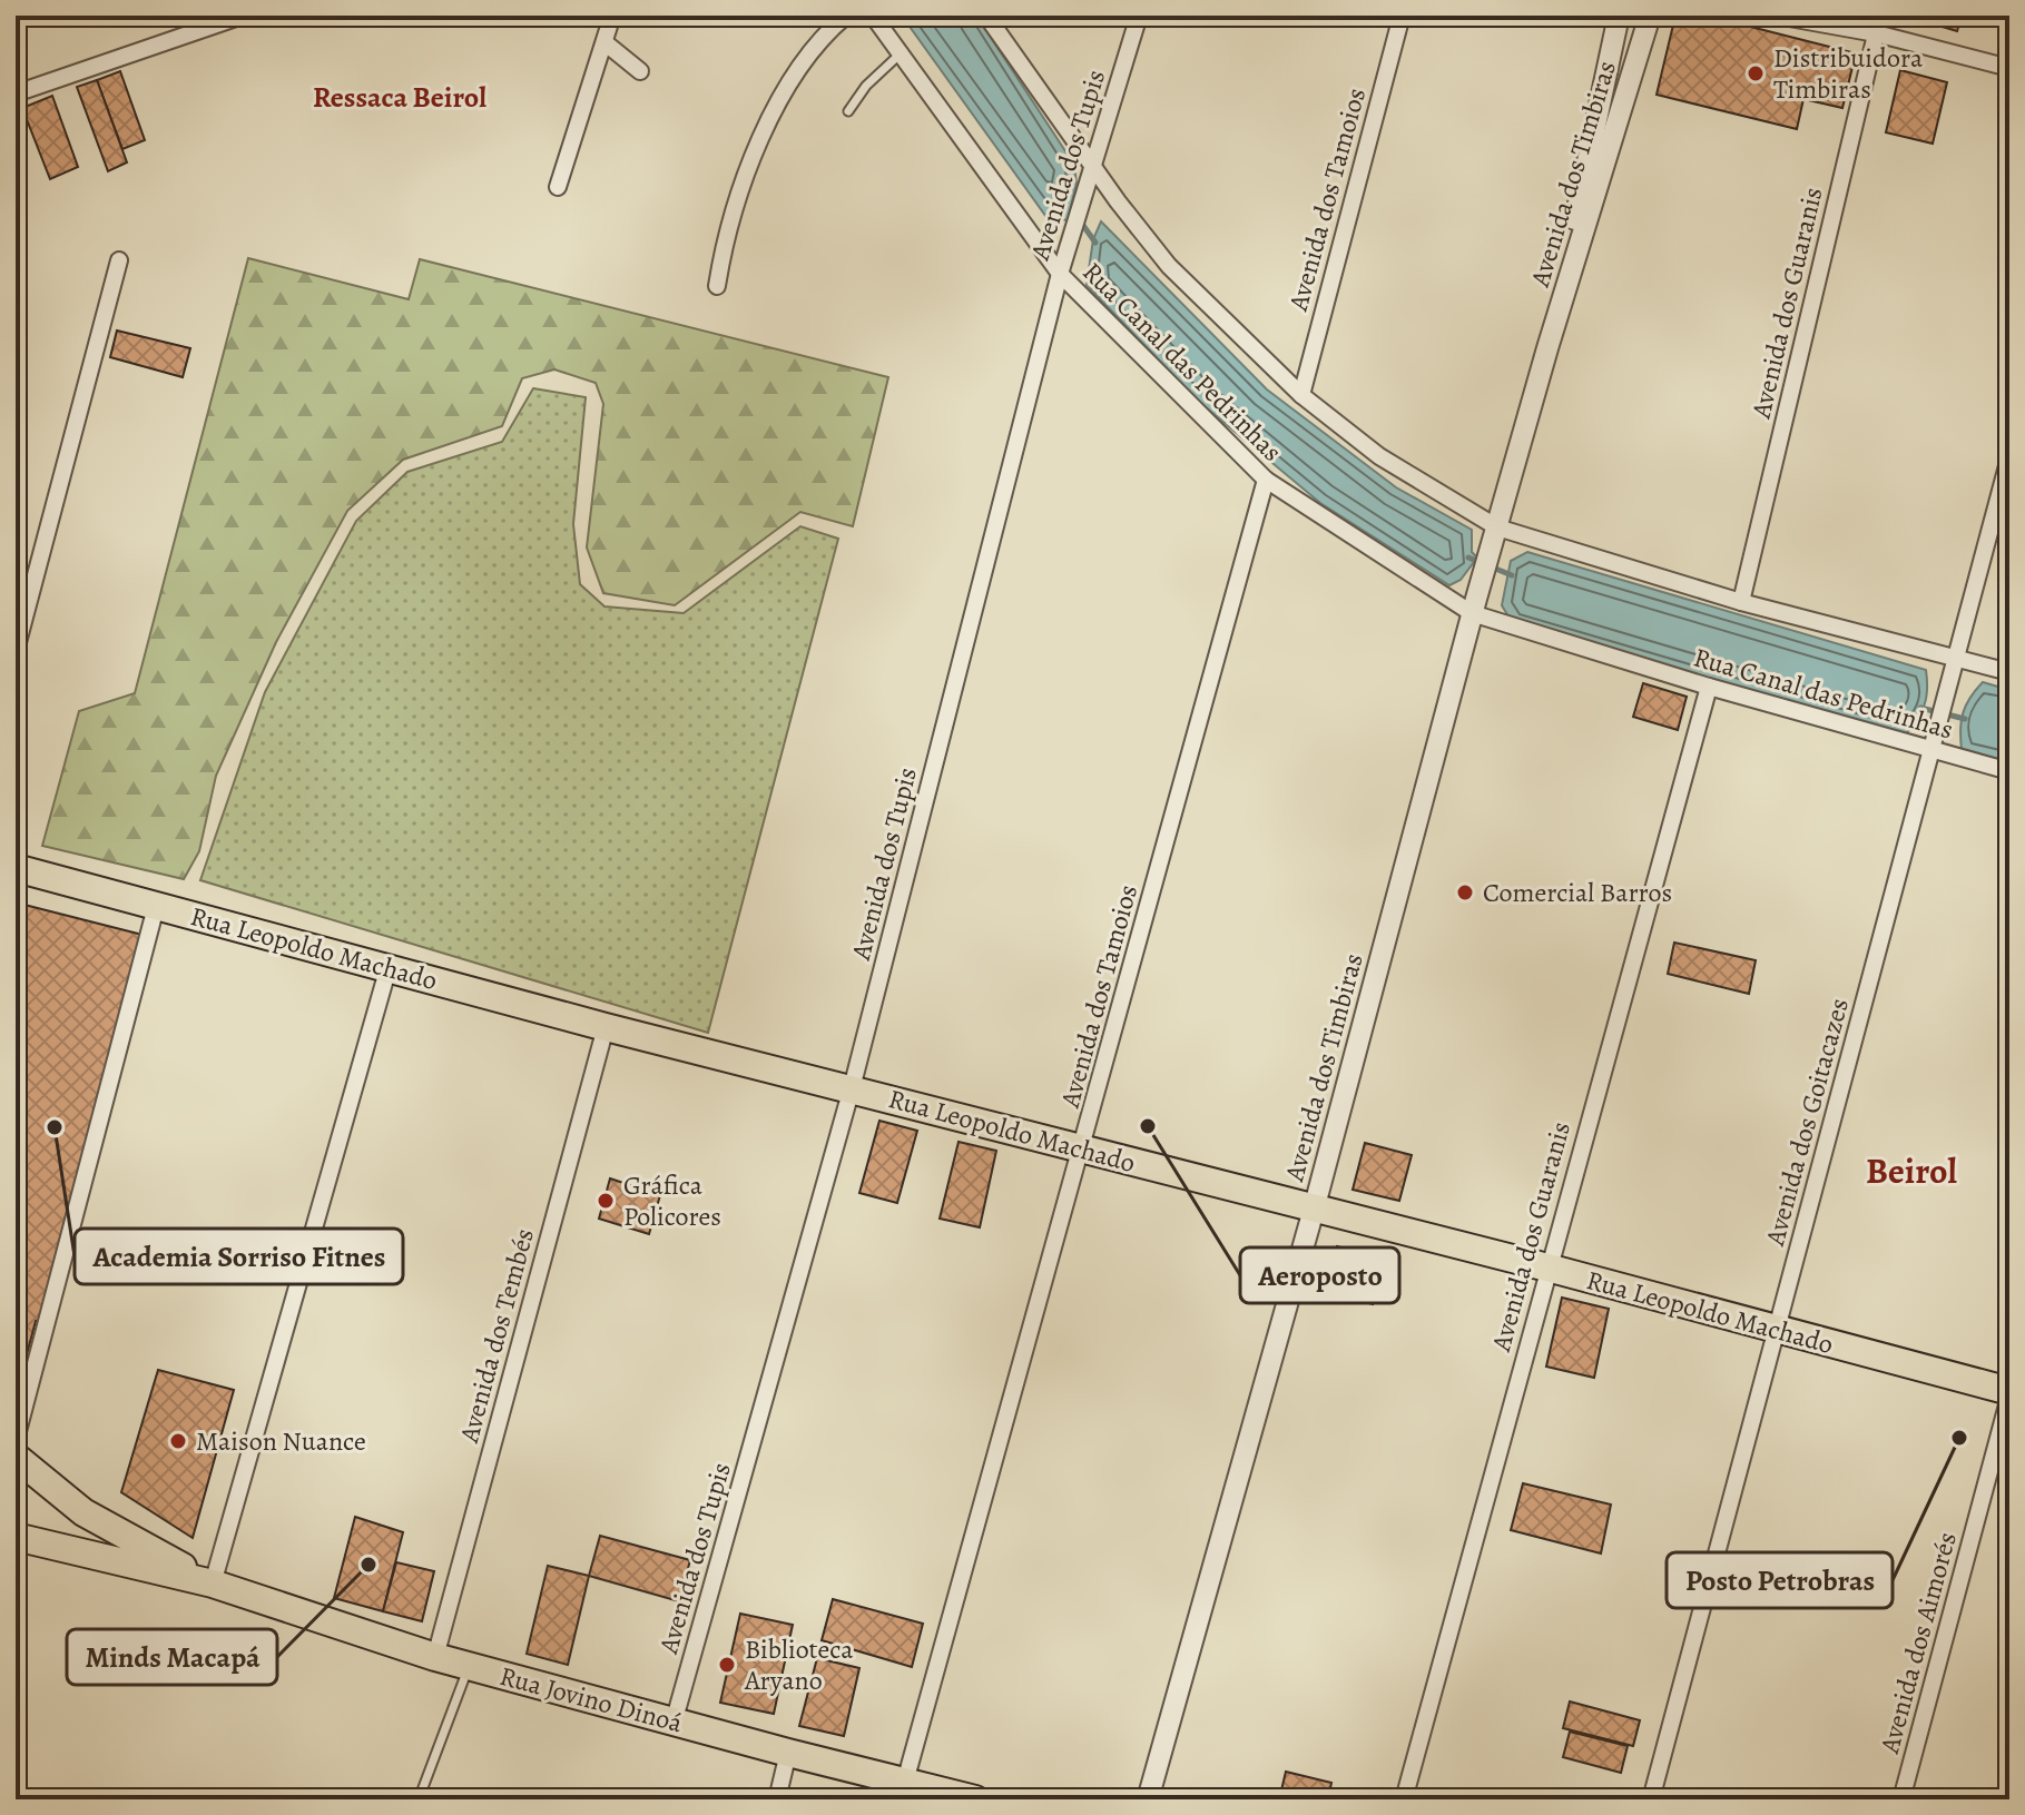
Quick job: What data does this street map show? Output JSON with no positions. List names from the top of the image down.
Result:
{
  "streets": {
    "main road": ["Rua Leopoldo Machado", "Rua Jovino Dinoá"],
    "street": [
      "Avenida dos Tupis",
      "Avenida dos Timbiras",
      "Avenida dos Tamoios",
      "Avenida dos Guaranis",
      "Rua Canal das Pedrinhas",
      "Avenida dos Goitacazes",
      "Avenida dos Tembés",
      "Avenida dos Aimorés"
    ]
  },
  "crossings": [
    ["Avenida dos Tupis", "Rua Canal das Pedrinhas"],
    ["Avenida dos Tupis", "Rua Leopoldo Machado"],
    ["Avenida dos Tupis", "Rua Jovino Dinoá"],
    ["Avenida dos Timbiras", "Rua Canal das Pedrinhas"],
    ["Avenida dos Timbiras", "Rua Leopoldo Machado"],
    ["Avenida dos Tamoios", "Rua Canal das Pedrinhas"],
    ["Avenida dos Tamoios", "Rua Leopoldo Machado"],
    ["Avenida dos Tamoios", "Rua Jovino Dinoá"],
    ["Avenida dos Guaranis", "Rua Canal das Pedrinhas"],
    ["Avenida dos Guaranis", "Rua Leopoldo Machado"],
    ["Rua Canal das Pedrinhas", "Avenida dos Goitacazes"],
    ["Rua Leopoldo Machado", "Avenida dos Goitacazes"],
    ["Rua Leopoldo Machado", "Avenida dos Tembés"],
    ["Rua Leopoldo Machado", "Avenida dos Aimorés"],
    ["Avenida dos Tembés", "Rua Jovino Dinoá"]
  ],
  "districts": ["Ressaca Beirol", "Beirol"],
  "places": [
    "Distribuidora Timbiras",
    "Comercial Barros",
    "Aeroposto",
    "Academia Sorriso Fitnes",
    "Gráfica Policores",
    "Posto Petrobras",
    "Maison Nuance",
    "Minds Macapá",
    "Biblioteca Aryano"
  ]
}
